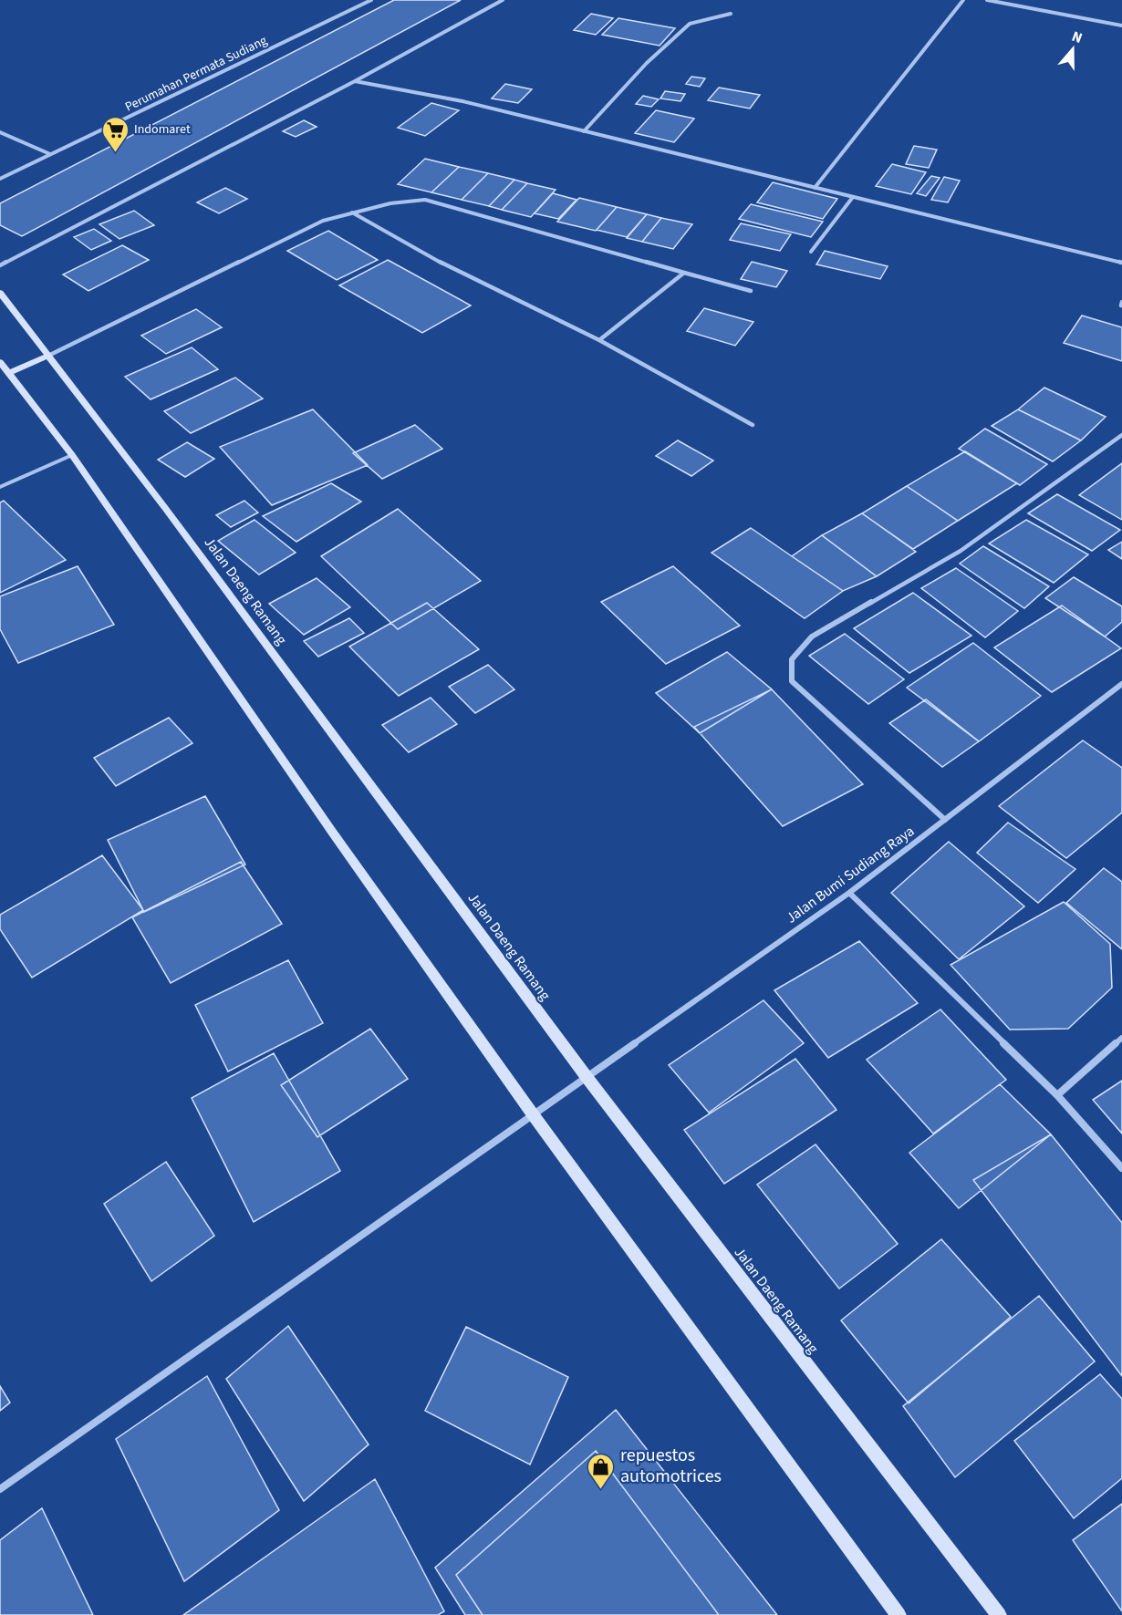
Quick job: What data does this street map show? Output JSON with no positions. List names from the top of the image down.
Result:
{
  "streets": {
    "main road": ["Jalan Daeng Ramang"],
    "street": ["Perumahan Permata Sudiang", "Jalan Bumi Sudiang Raya"]
  },
  "crossings": [
    ["Jalan Daeng Ramang", "Jalan Bumi Sudiang Raya"]
  ],
  "places": {
    "supermarket": ["Indomaret"],
    "shop": ["repuestos automotrices"]
  },
  "north": "top"
}
